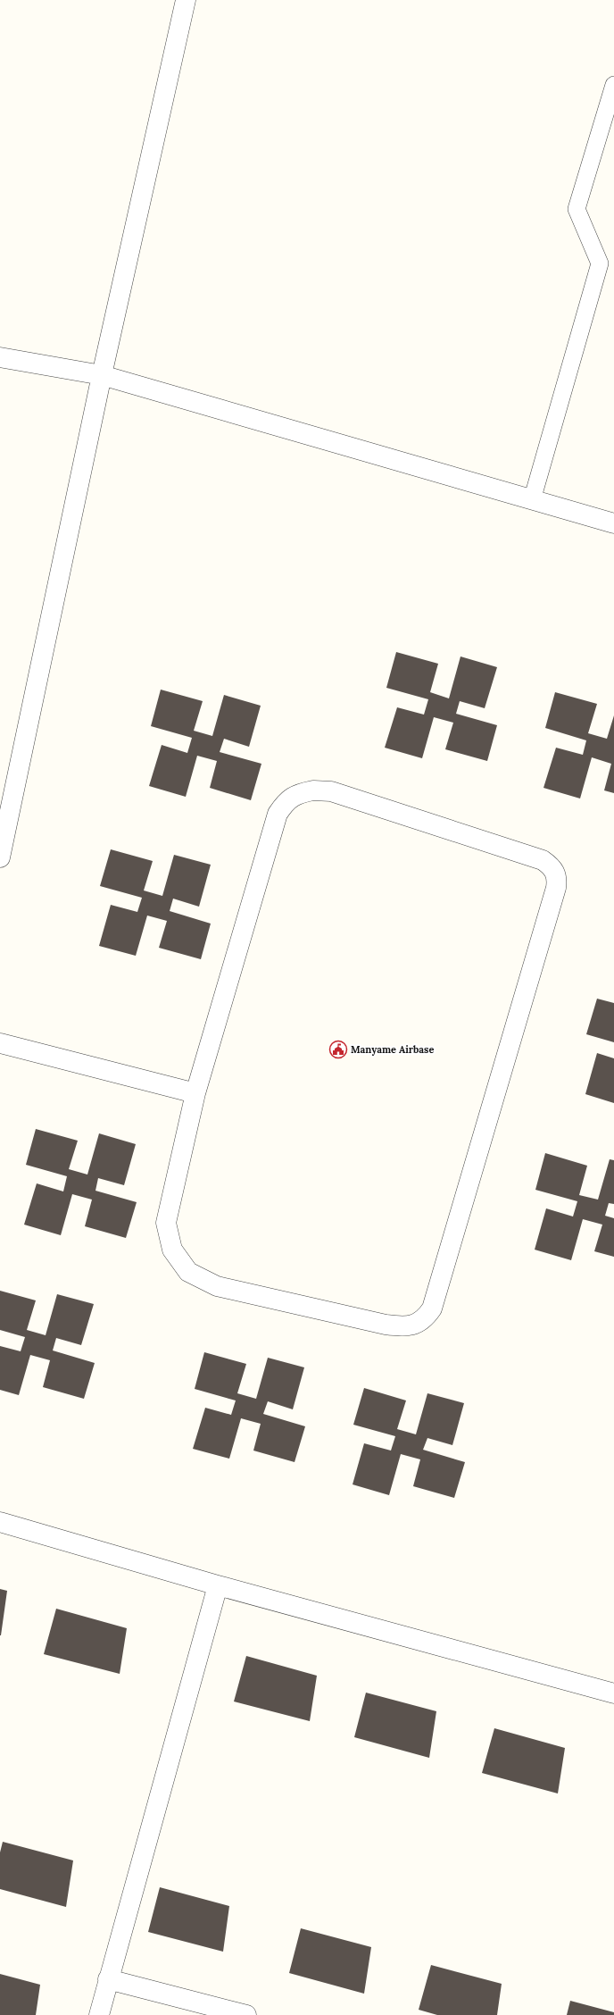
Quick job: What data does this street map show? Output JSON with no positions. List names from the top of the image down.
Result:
{
  "places": {
    "public building": ["Manyame Airbase"]
  }
}
